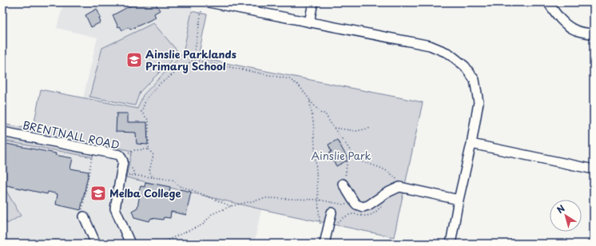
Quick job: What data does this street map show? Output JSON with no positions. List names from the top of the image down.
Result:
{
  "streets": {
    "street": ["BRENTNALL ROAD"]
  },
  "parks": ["Ainslie Park"],
  "places": {
    "school or university": ["Ainslie Parklands Primary School", "Melba College"]
  },
  "north": "top left"
}
